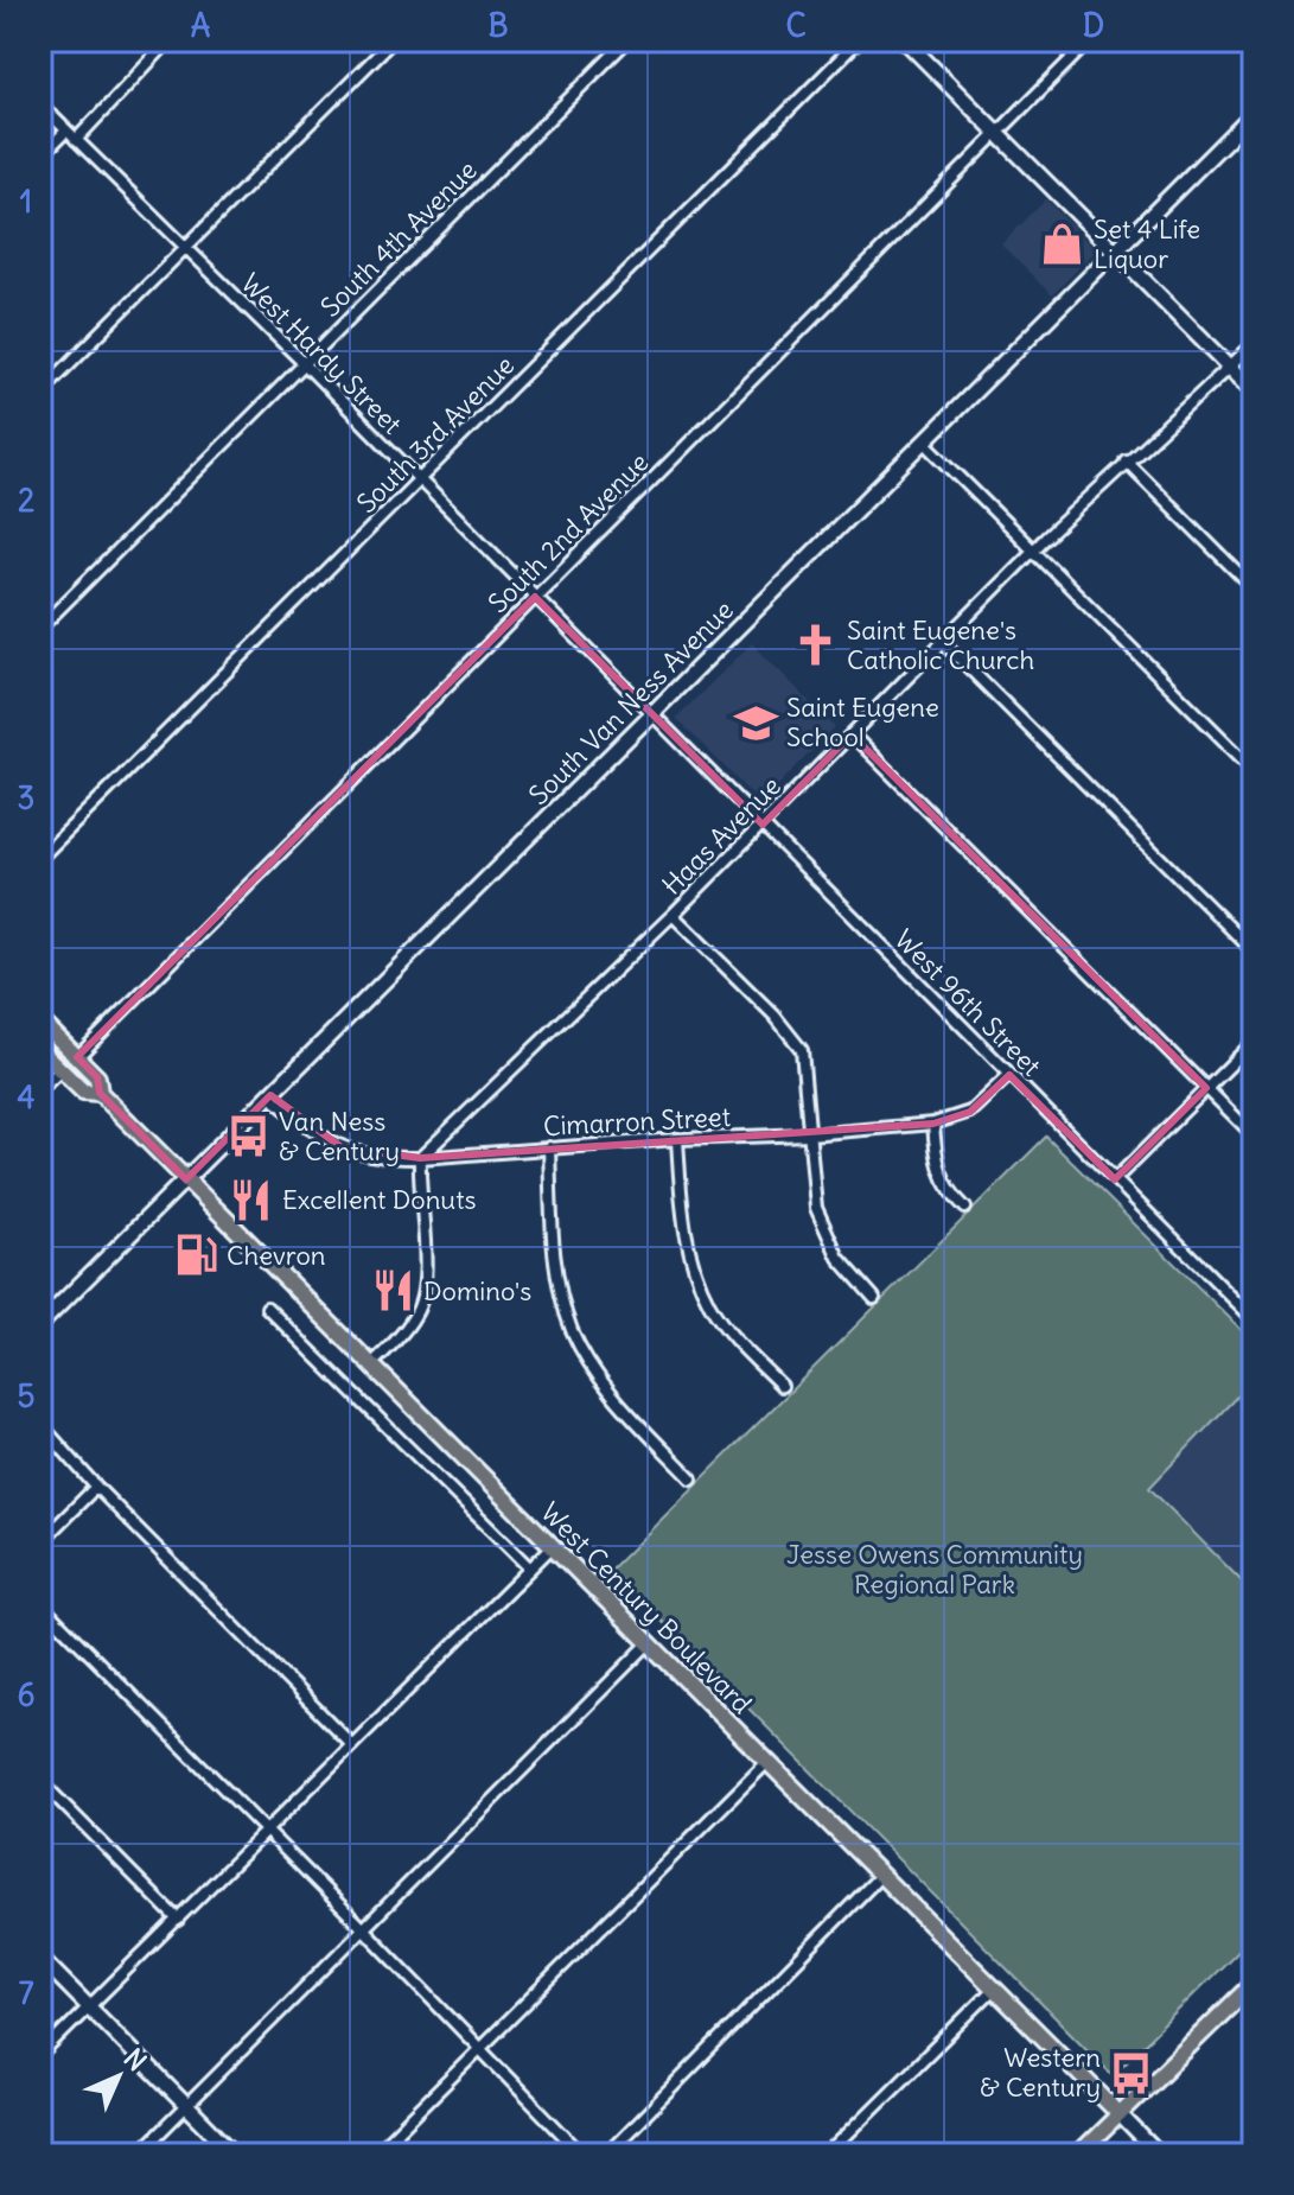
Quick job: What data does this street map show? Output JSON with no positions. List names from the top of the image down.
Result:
{
  "streets": {
    "main road": ["West Century Boulevard"],
    "street": [
      "South 4th Avenue",
      "West Hardy Street",
      "South 3rd Avenue",
      "South 2nd Avenue",
      "South Van Ness Avenue",
      "Haas Avenue",
      "West 96th Street",
      "Cimarron Street"
    ]
  },
  "crossings": [
    ["South 4th Avenue", "West Hardy Street"],
    ["West Hardy Street", "South 3rd Avenue"],
    ["West Hardy Street", "South 2nd Avenue"],
    ["West Hardy Street", "South Van Ness Avenue"],
    ["West Hardy Street", "West 96th Street"],
    ["South 2nd Avenue", "West Century Boulevard"],
    ["South Van Ness Avenue", "West 96th Street"],
    ["South Van Ness Avenue", "Cimarron Street"],
    ["South Van Ness Avenue", "West Century Boulevard"],
    ["Haas Avenue", "West 96th Street"],
    ["Haas Avenue", "Cimarron Street"],
    ["West 96th Street", "Cimarron Street"]
  ],
  "parks": ["Jesse Owens Community Regional Park"],
  "places": {
    "shop": ["Set 4 Life Liquor"],
    "church": ["Saint Eugene's Catholic Church"],
    "school or university": ["Saint Eugene School"],
    "bus stop": ["Van Ness & Century", "Western & Century"],
    "restaurant": ["Excellent Donuts", "Domino's"],
    "fuel station": ["Chevron"]
  },
  "north": "top right",
  "grid": {
    "columns": [
      "A",
      "B",
      "C",
      "D"
    ],
    "rows": [
      "1",
      "2",
      "3",
      "4",
      "5",
      "6",
      "7"
    ]
  }
}
